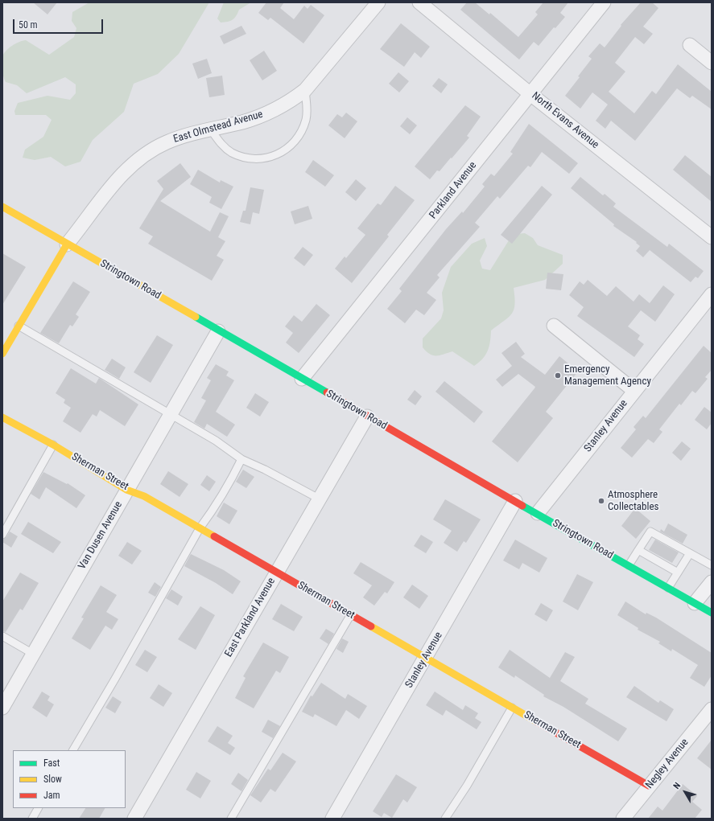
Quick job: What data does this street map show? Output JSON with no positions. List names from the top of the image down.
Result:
{
  "streets": {
    "street": [
      "North Evans Avenue",
      "East Olmstead Avenue",
      "Parkland Avenue",
      "Stringtown Road",
      "Stanley Avenue",
      "Sherman Street",
      "Van Dusen Avenue",
      "East Parkland Avenue",
      "Negley Avenue"
    ]
  },
  "crossings": [
    ["North Evans Avenue", "Parkland Avenue"],
    ["East Olmstead Avenue", "Stringtown Road"],
    ["Parkland Avenue", "Stringtown Road"],
    ["Stringtown Road", "Stanley Avenue"],
    ["Stringtown Road", "Van Dusen Avenue"],
    ["Stringtown Road", "East Parkland Avenue"],
    ["Stanley Avenue", "Sherman Street"],
    ["Sherman Street", "Van Dusen Avenue"],
    ["Sherman Street", "East Parkland Avenue"],
    ["Sherman Street", "Negley Avenue"]
  ],
  "places": ["Emergency Management Agency", "Atmosphere Collectables"],
  "legend": ["Fast", "Slow", "Jam"],
  "scale_bar": "50 m",
  "north": "top left"
}
